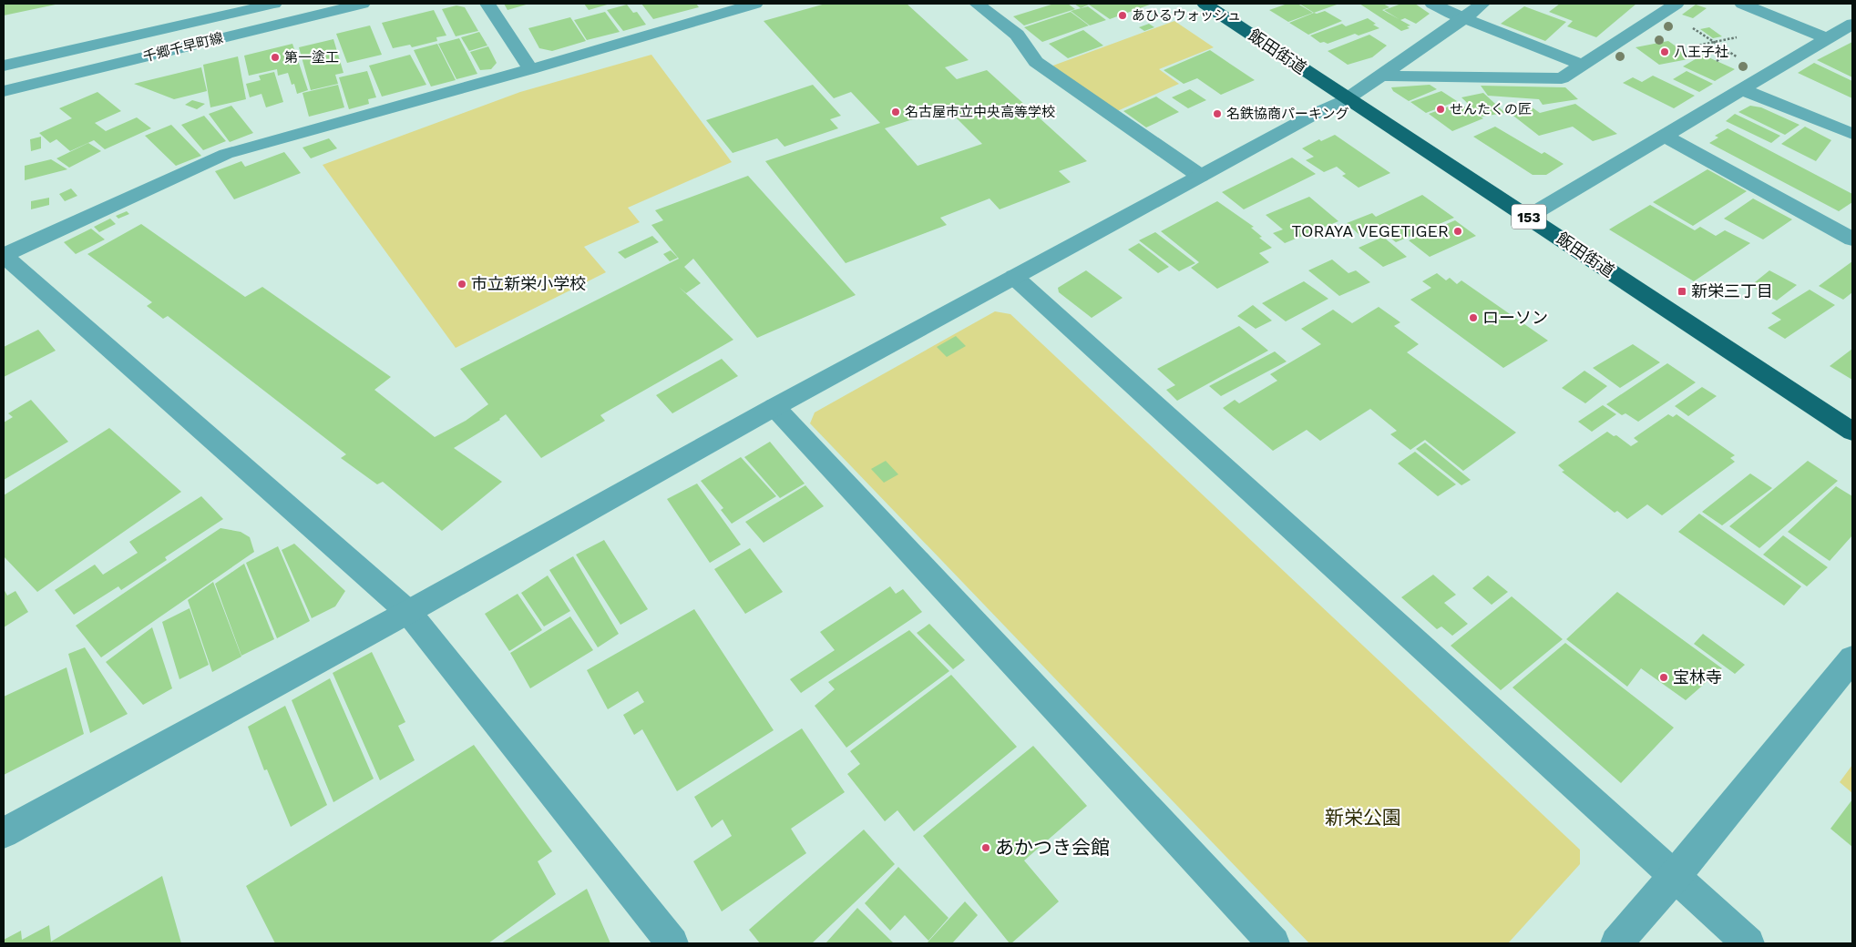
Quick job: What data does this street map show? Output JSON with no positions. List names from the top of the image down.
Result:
{
  "streets": {
    "highway": ["飯田街道", "153"],
    "street": ["千郷千早町線"]
  },
  "parks": ["新栄公園"],
  "places": {
    "other": [
      "あひるウォッシュ",
      "八王子社",
      "第一塗工",
      "せんたくの匠",
      "名古屋市立中央高等学校",
      "名鉄協商パーキング",
      "TORAYA VEGETIGER",
      "市立新栄小学校",
      "ローソン",
      "宝林寺",
      "あかつき会館"
    ],
    "transit": ["新栄三丁目"]
  }
}
